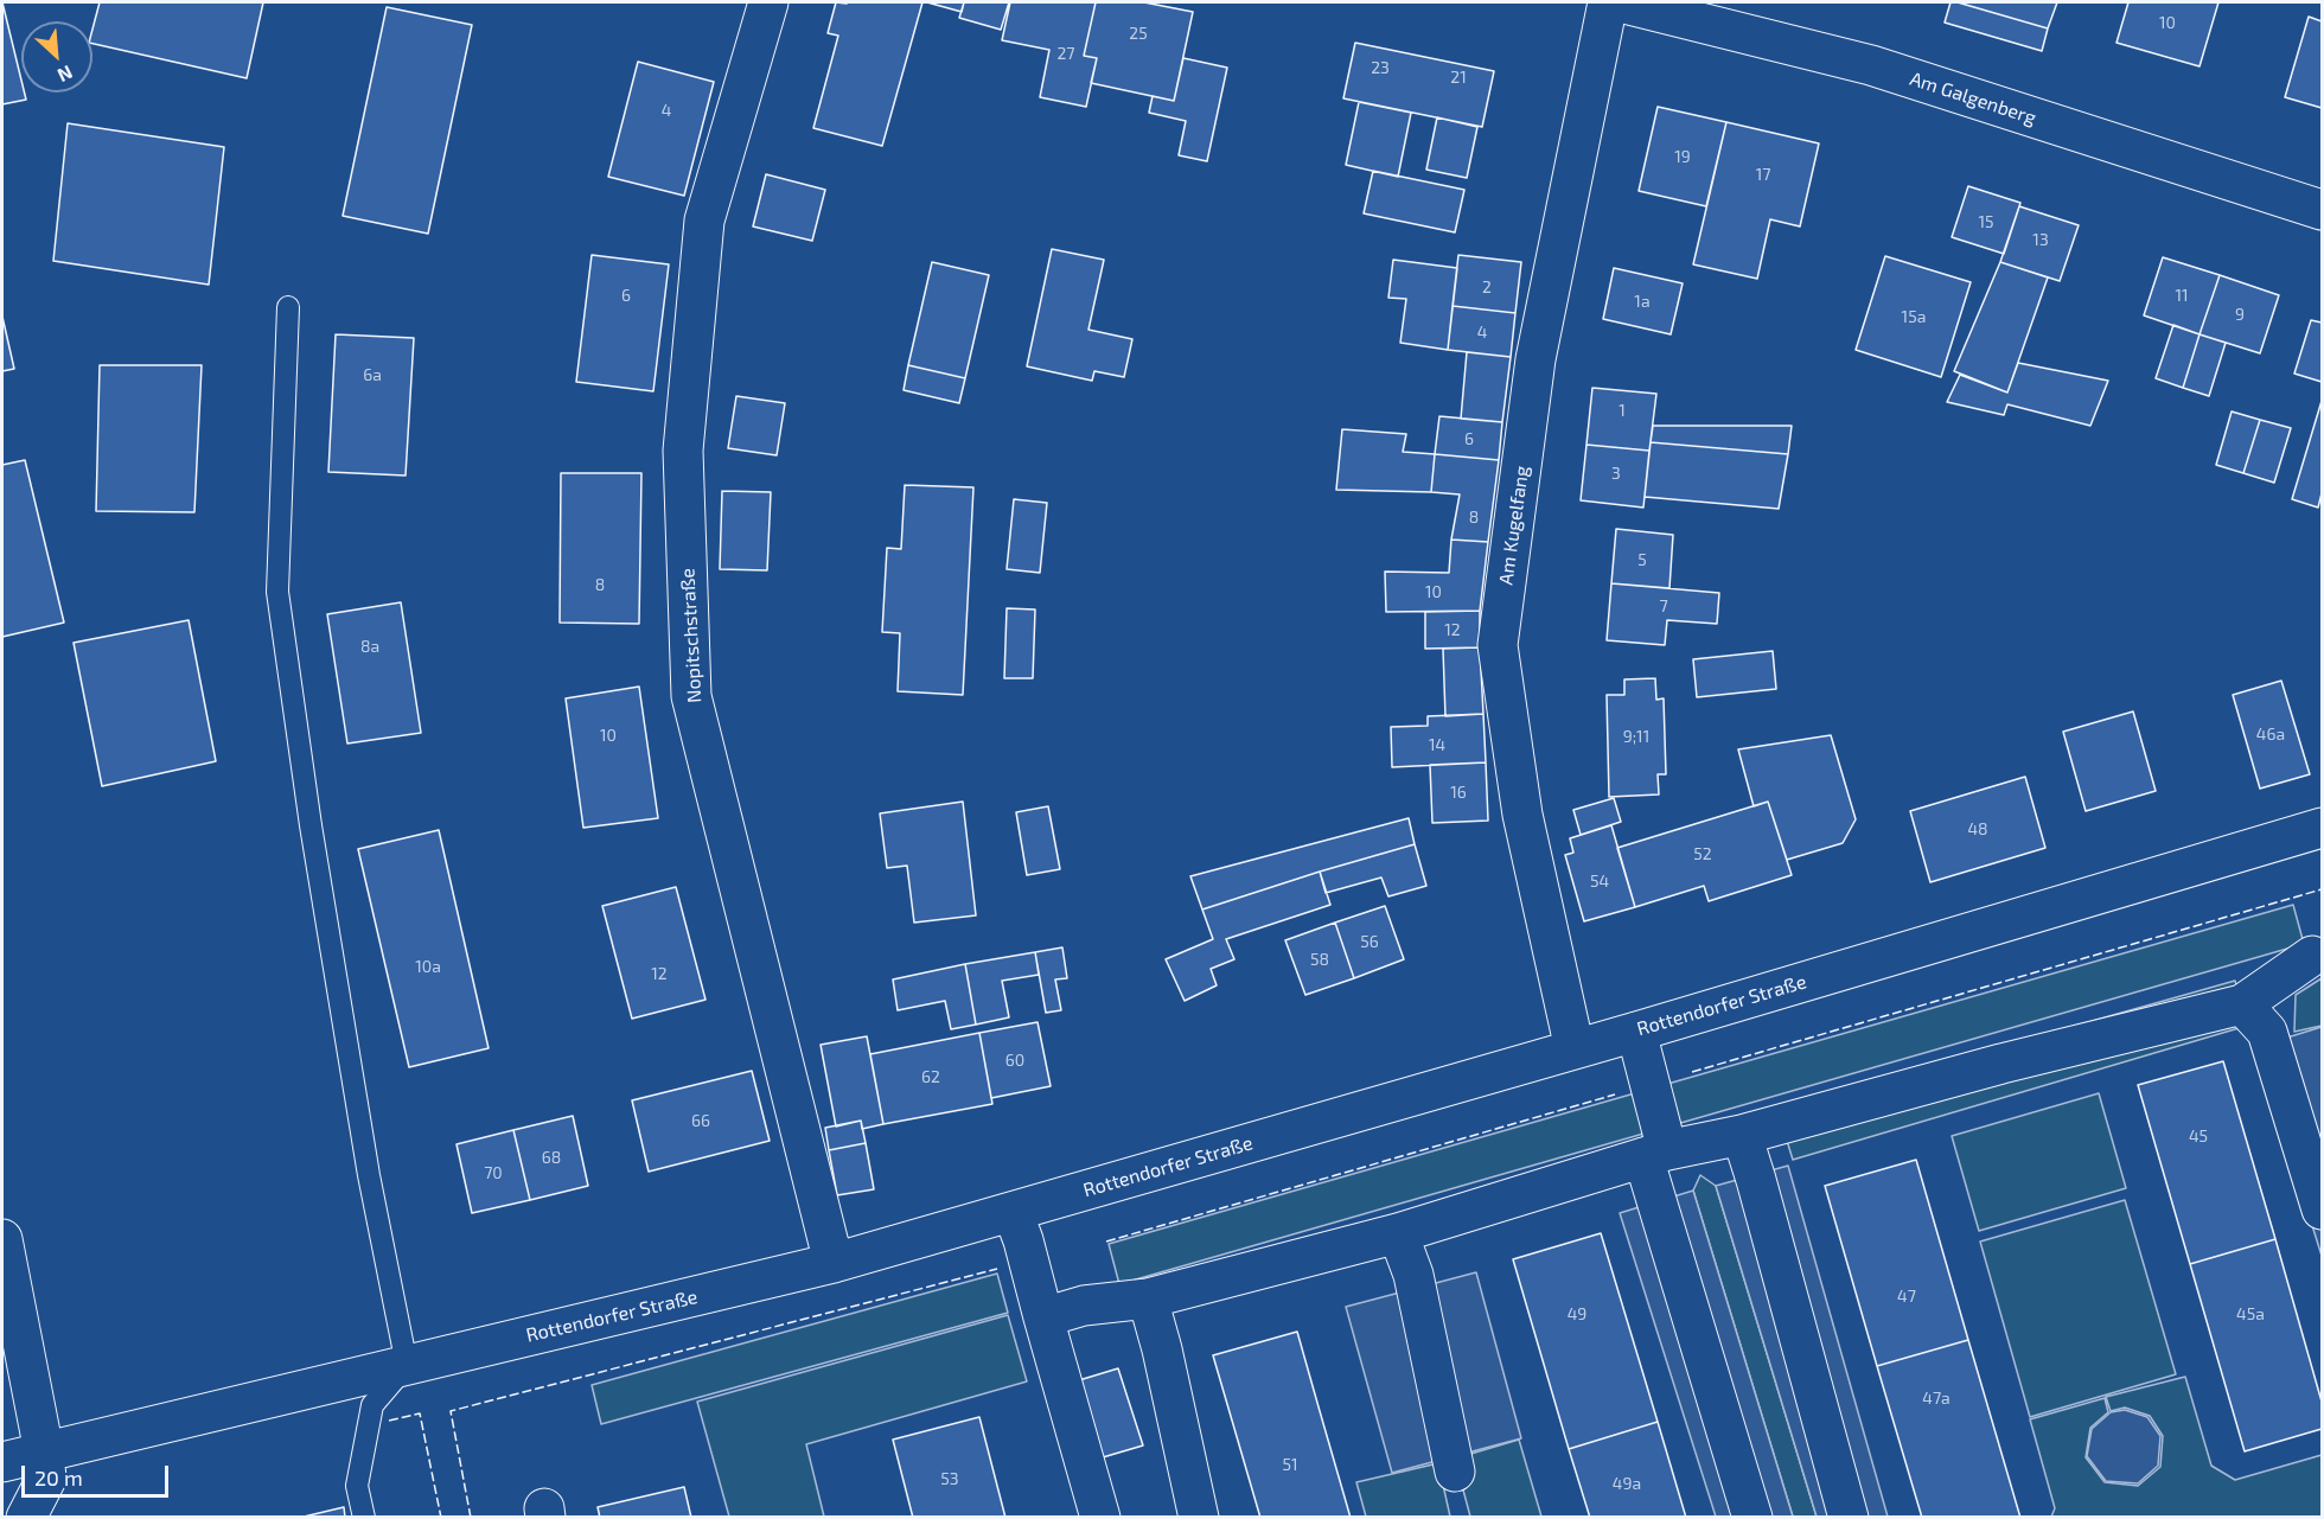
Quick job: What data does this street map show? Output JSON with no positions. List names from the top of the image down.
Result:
{
  "streets": {
    "street": [
      "Am Galgenberg",
      "Am Kugelfang",
      "Nopitschstraße",
      "Rottendorfer Straße"
    ]
  },
  "crossings": [
    ["Am Kugelfang", "Rottendorfer Straße"],
    ["Nopitschstraße", "Rottendorfer Straße"]
  ],
  "house_numbers": [
    "10",
    "25",
    "27",
    "23",
    "21",
    "4",
    "19",
    "17",
    "15",
    "13",
    "2",
    "6",
    "11",
    "1a",
    "9",
    "15a",
    "4",
    "6a",
    "1",
    "6",
    "3",
    "8",
    "5",
    "8",
    "10",
    "7",
    "12",
    "8a",
    "46a",
    "10",
    "9;11",
    "14",
    "16",
    "48",
    "52",
    "54",
    "56",
    "58",
    "10a",
    "12",
    "60",
    "62",
    "66",
    "45",
    "68",
    "70",
    "47",
    "49",
    "45a",
    "47a",
    "51",
    "53",
    "49a"
  ],
  "scale_bar": "20 m",
  "north": "bottom right"
}
